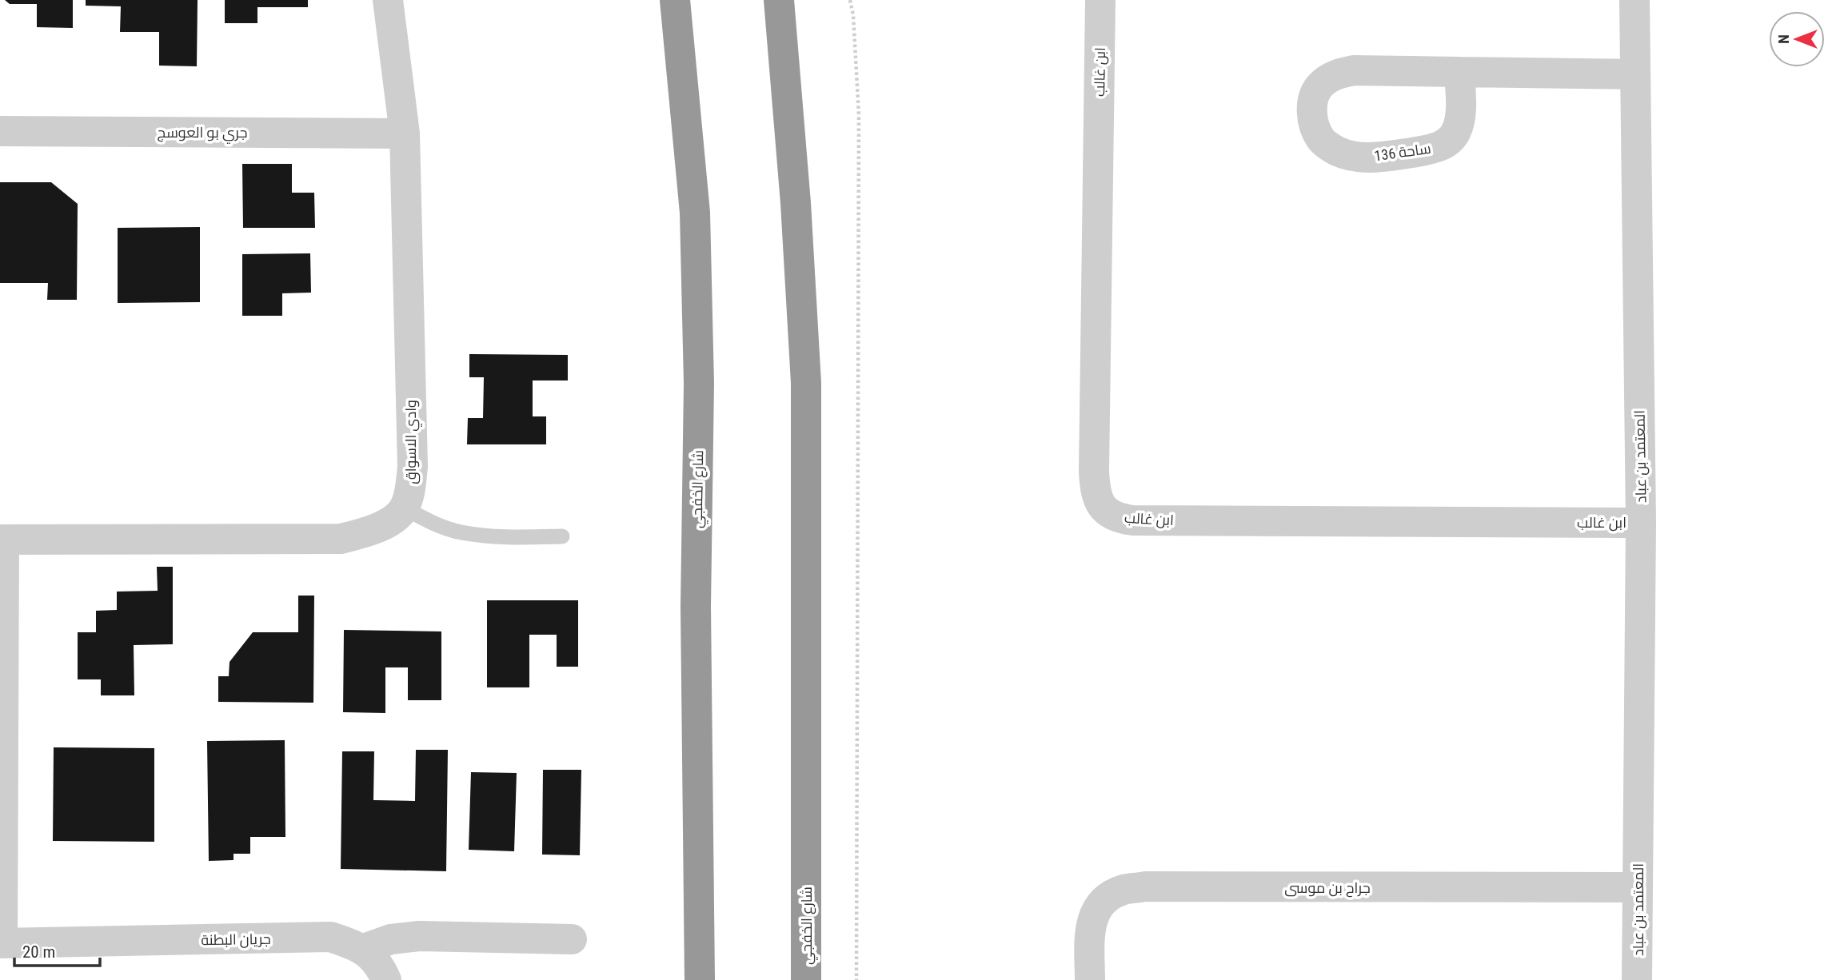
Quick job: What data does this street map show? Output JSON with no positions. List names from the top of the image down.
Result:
{
  "streets": {
    "highway": ["شارع الخفجي"],
    "street": [
      "ابن غالب",
      "جري بو العوسج",
      "ساحة 136",
      "وادي الاسواق",
      "المعتمد بن عباد",
      "جراح بن موسى",
      "جريان البطنة"
    ]
  },
  "crossings": [
    ["ابن غالب", "المعتمد بن عباد"],
    ["جري بو العوسج", "وادي الاسواق"],
    ["ساحة 136", "المعتمد بن عباد"],
    ["المعتمد بن عباد", "جراح بن موسى"]
  ],
  "scale_bar": "20 m",
  "north": "left"
}
